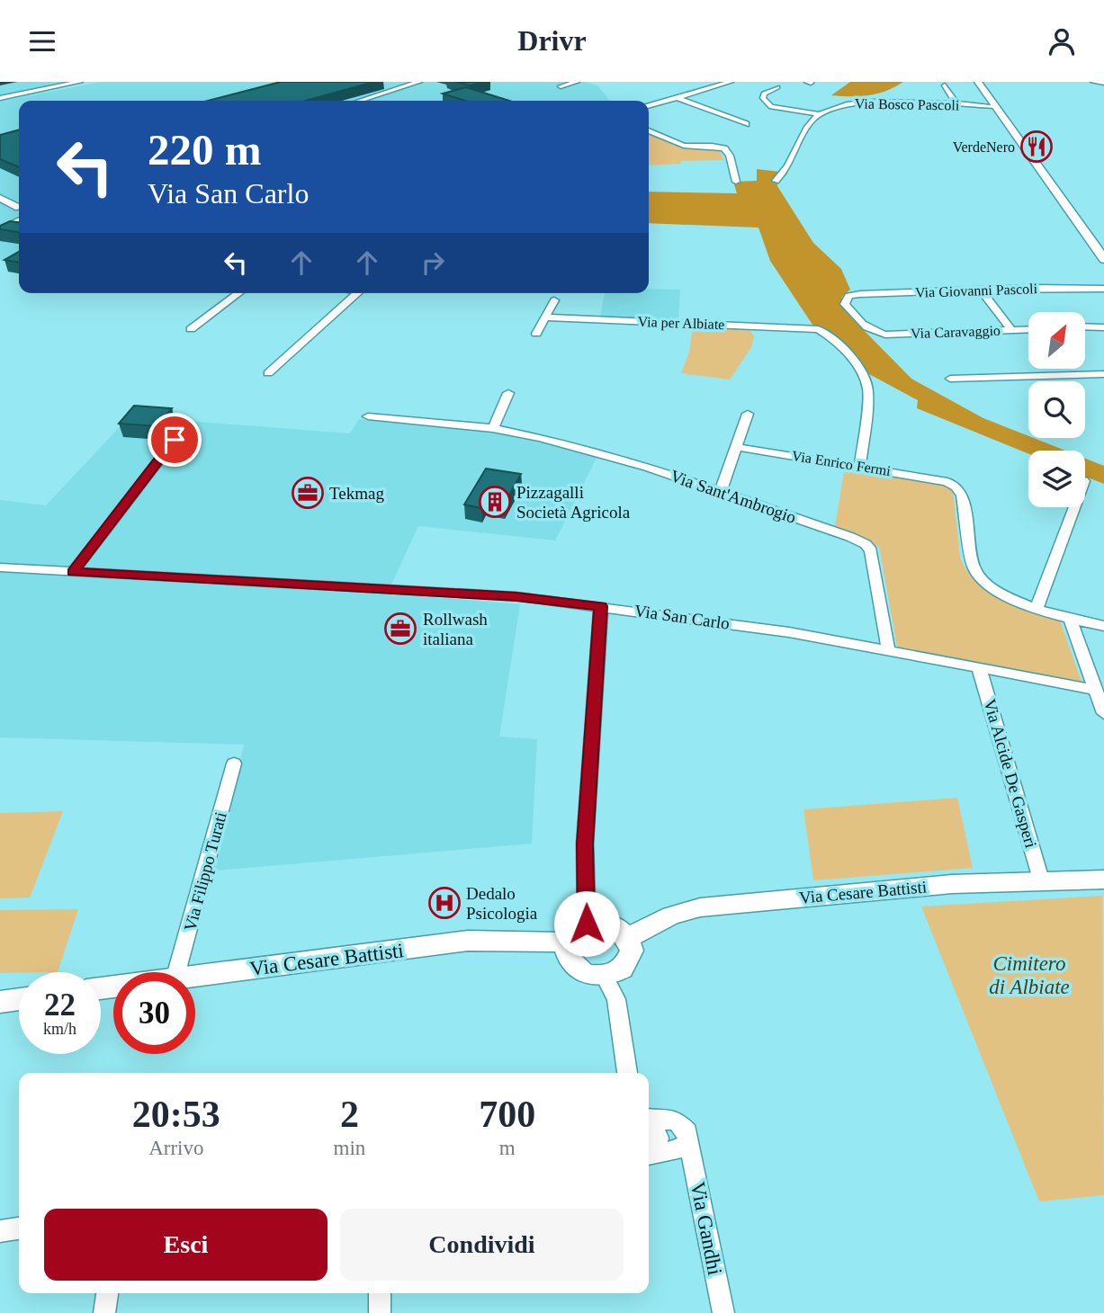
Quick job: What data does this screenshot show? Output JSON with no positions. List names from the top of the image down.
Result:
{
  "streets": {
    "street": [
      "Via Bosco Pascoli",
      "Via Giovanni Pascoli",
      "Via per Albiate",
      "Via Caravaggio",
      "Via Enrico Fermi",
      "Via Sant'Ambrogio",
      "Via San Carlo",
      "Via Alcide De Gasperi",
      "Via Filippo Turati",
      "Via Cesare Battisti",
      "Via Gandhi"
    ]
  },
  "crossings": [
    ["Via Giovanni Pascoli", "Via Caravaggio"],
    ["Via per Albiate", "Via Enrico Fermi"],
    ["Via Sant'Ambrogio", "Via San Carlo"],
    ["Via San Carlo", "Via Alcide De Gasperi"],
    ["Via Alcide De Gasperi", "Via Cesare Battisti"]
  ],
  "parks": ["Cimitero di Albiate"],
  "places": {
    "restaurant": ["VerdeNero"],
    "office": ["Tekmag", "Rollwash italiana"],
    "building": ["Pizzagalli Società Agricola"],
    "hospital": ["Dedalo Psicologia"]
  },
  "north": "top right",
  "page": {
    "header": "Drivr",
    "turn": ["220 m", "Via San Carlo"],
    "speed": "22 km/h",
    "limit": "30",
    "eta": [
      "20:53",
      "Arrivo",
      "2",
      "min",
      "700",
      "m"
    ],
    "buttons": ["Esci", "Condividi"]
  }
}
